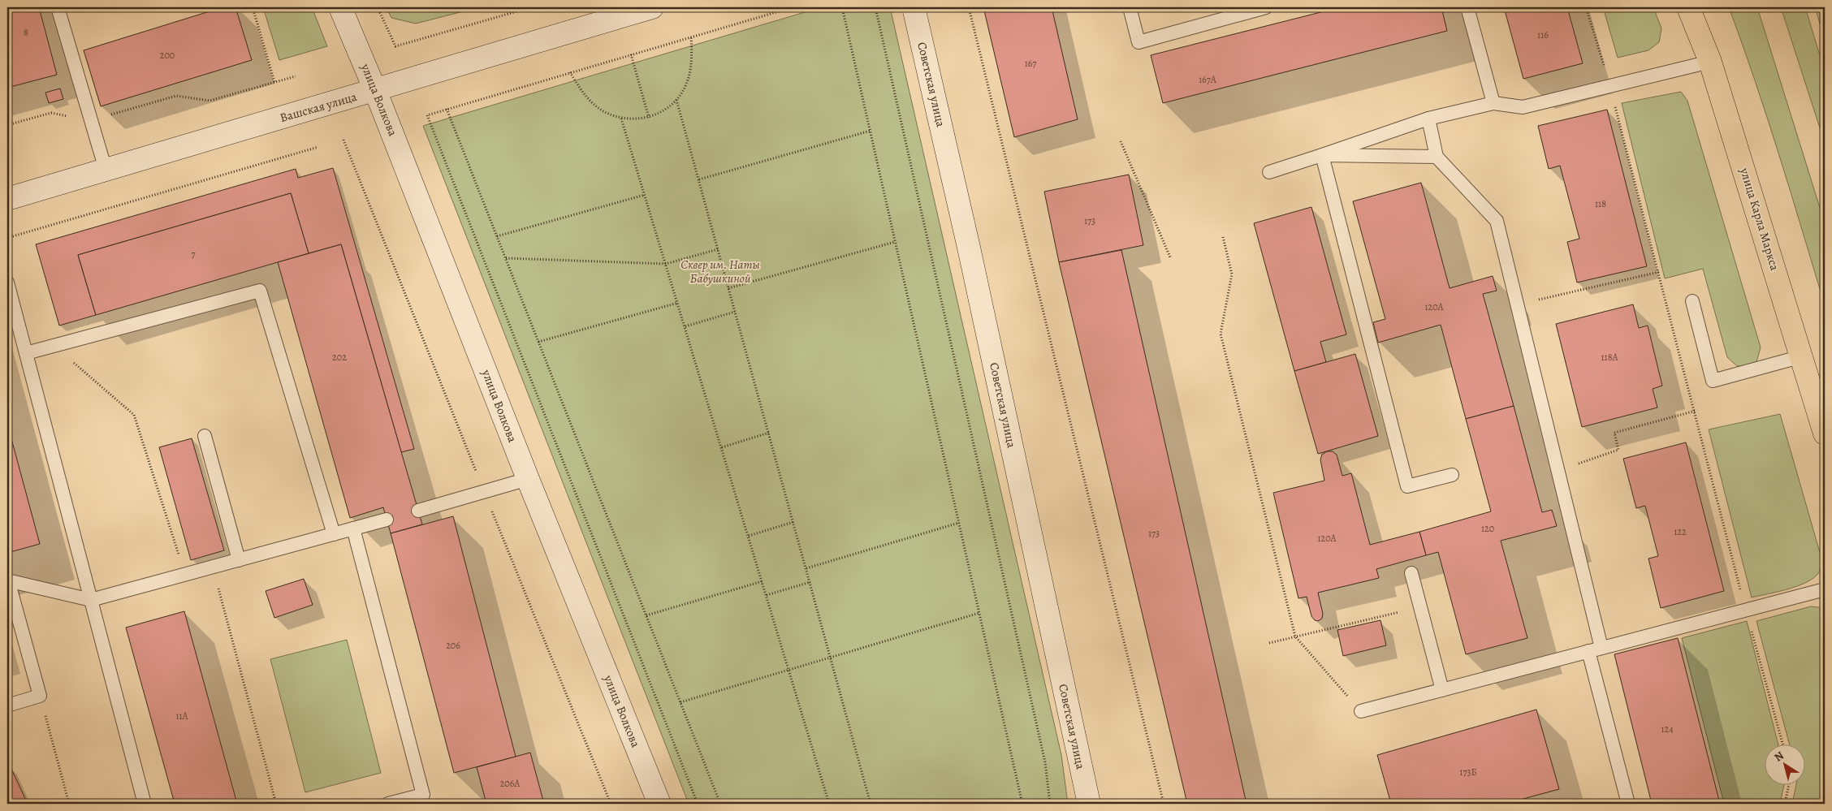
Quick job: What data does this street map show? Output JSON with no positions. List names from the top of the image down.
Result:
{
  "streets": {
    "main road": ["улица Карла Маркса"],
    "street": ["Советская улица", "улица Волкова", "Вашская улица"]
  },
  "crossings": [
    ["улица Волкова", "Вашская улица"]
  ],
  "parks": ["Сквер им. Наты Бабушкиной"],
  "house_numbers": [
    "8",
    "116",
    "200",
    "167",
    "167А",
    "118",
    "173",
    "7",
    "120А",
    "202",
    "118А",
    "120",
    "122",
    "173",
    "120А",
    "206",
    "11А",
    "124",
    "173Б",
    "206А"
  ],
  "north": "top left"
}
